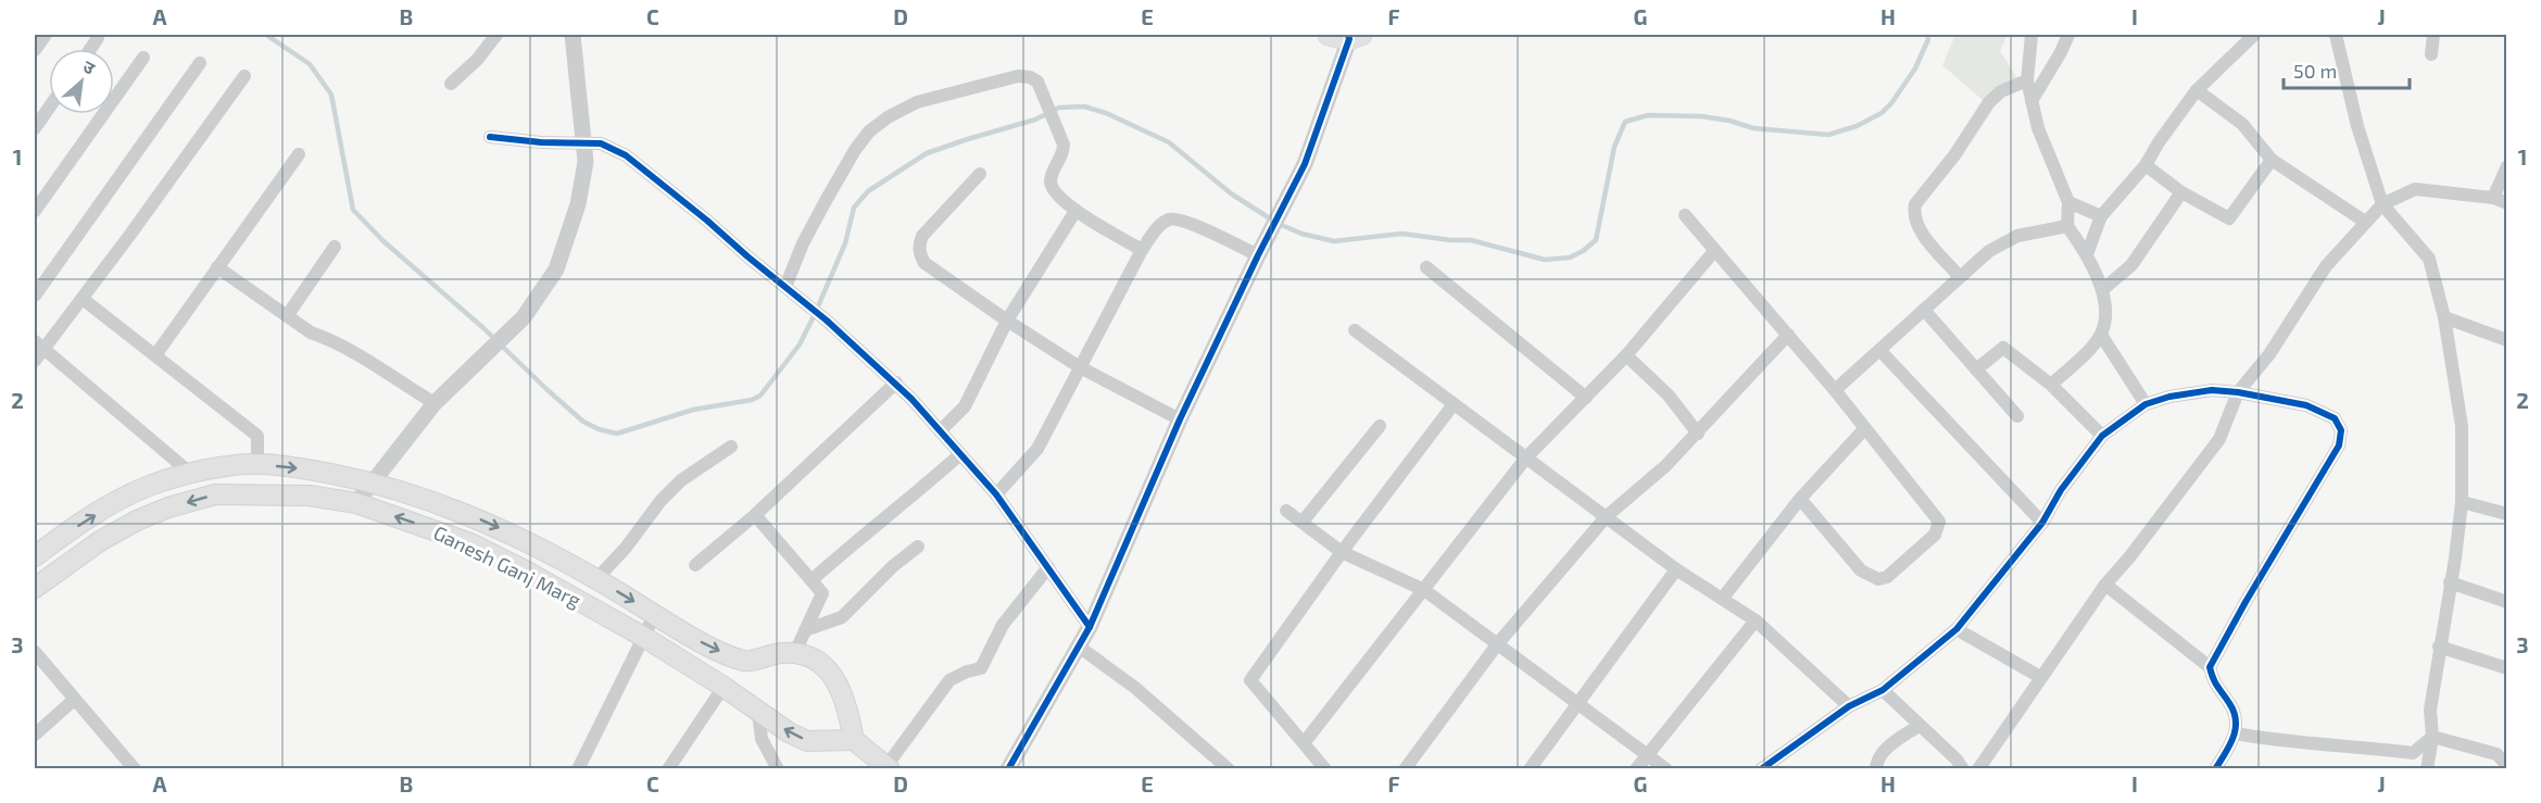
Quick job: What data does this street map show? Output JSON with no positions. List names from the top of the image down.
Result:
{
  "streets": {
    "main road": ["Ganesh Ganj Marg"]
  },
  "scale_bar": "50 m",
  "north": "top right",
  "grid": {
    "columns": [
      "A",
      "B",
      "C",
      "D",
      "E",
      "F",
      "G",
      "H",
      "I",
      "J"
    ],
    "rows": ["1", "2", "3"]
  }
}
